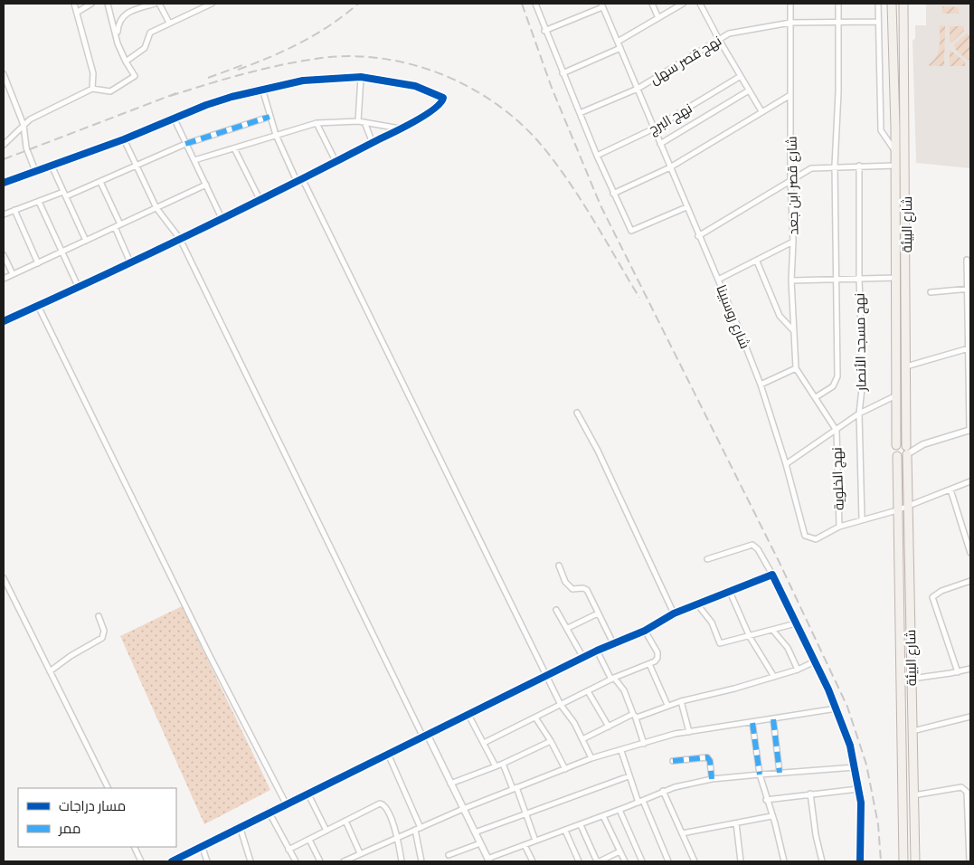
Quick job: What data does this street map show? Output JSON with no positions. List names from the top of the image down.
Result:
{
  "streets": {
    "main road": ["شارع البيئة"],
    "street": [
      "نهج قصر سهل",
      "نهج البرج",
      "شارع قصر ابن جعد",
      "شارع روسبينا",
      "نهج مسجد الأنصار",
      "نهج الخلوية"
    ]
  },
  "crossings": [
    ["نهج قصر سهل", "شارع قصر ابن جعد"],
    ["نهج قصر سهل", "شارع روسبينا"],
    ["نهج البرج", "شارع روسبينا"],
    ["شارع البيئة", "شارع روسبينا"],
    ["شارع روسبينا", "نهج مسجد الأنصار"],
    ["شارع روسبينا", "نهج الخلوية"]
  ],
  "legend": ["مسار دراجات", "ممر"]
}
